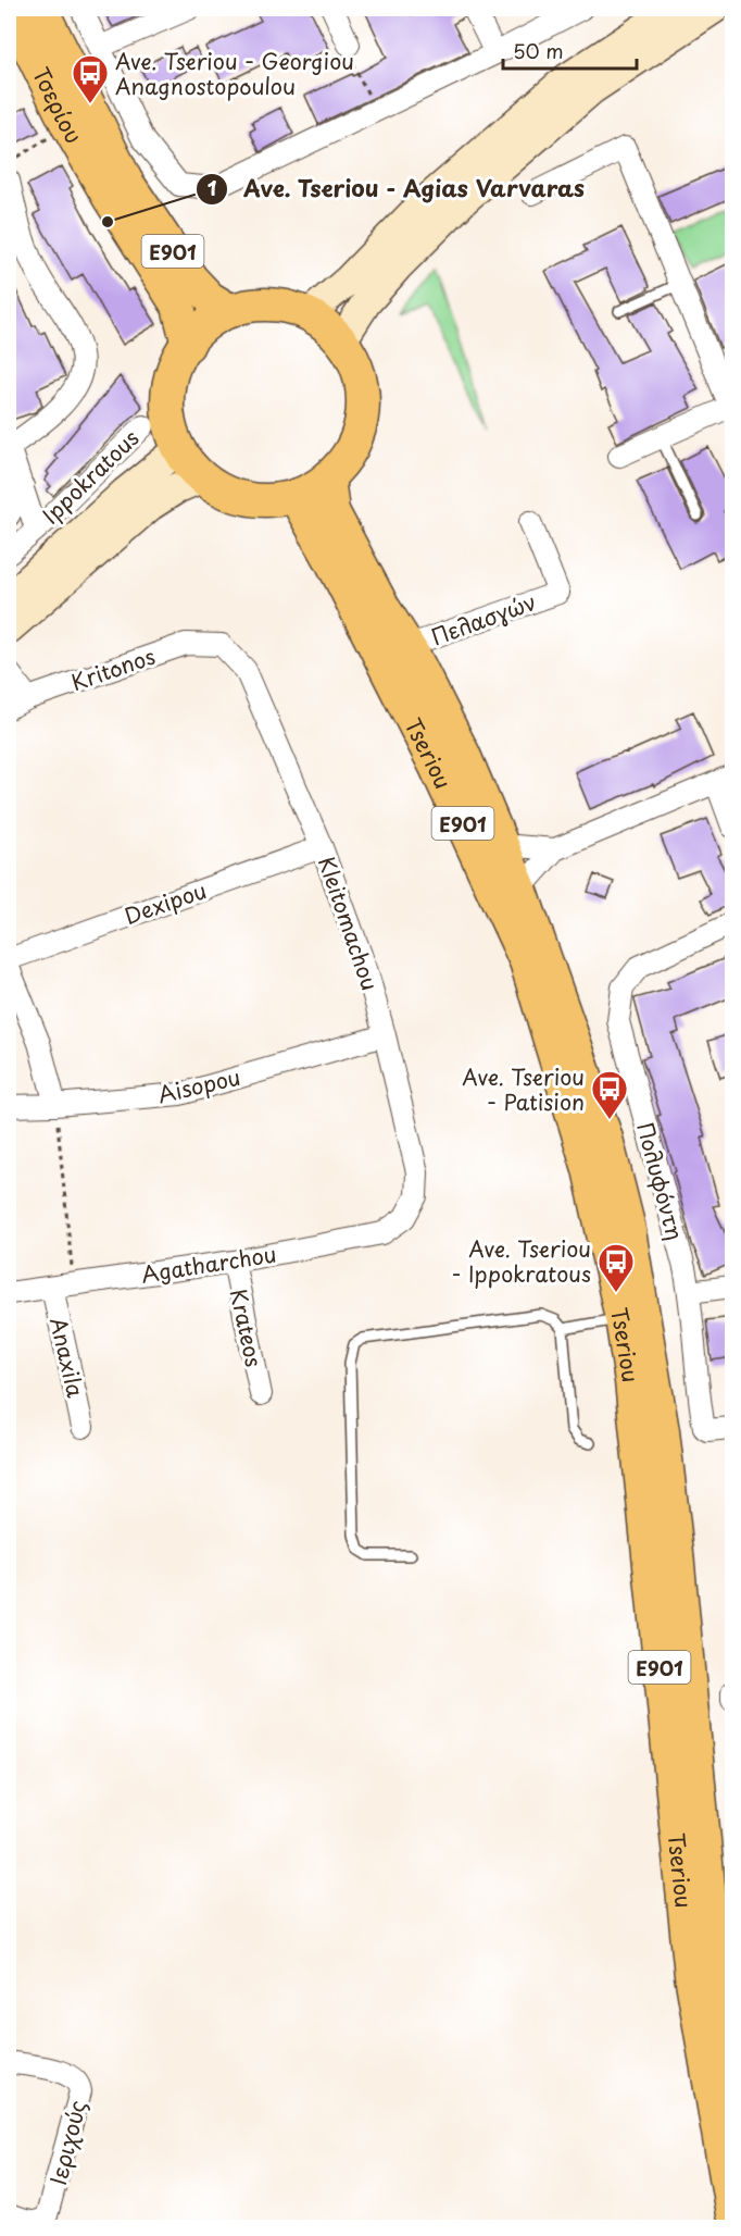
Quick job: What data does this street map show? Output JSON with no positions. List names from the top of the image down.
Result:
{
  "streets": {
    "main road": ["Τσερίου", "E901", "Tseriou"],
    "street": [
      "Ippokratous",
      "Πελασγών",
      "Kritonos",
      "Dexipou",
      "Kleitomachou",
      "Aisopou",
      "Πολυφόντη",
      "Agatharchou",
      "Krateos",
      "Anaxila",
      "Ιεριχούς"
    ]
  },
  "crossings": [
    ["Τσερίου", "Tseriou"],
    ["Πελασγών", "Tseriou"],
    ["Kritonos", "Kleitomachou"],
    ["Dexipou", "Kleitomachou"],
    ["Kleitomachou", "Aisopou"],
    ["Kleitomachou", "Agatharchou"],
    ["Agatharchou", "Krateos"],
    ["Agatharchou", "Anaxila"]
  ],
  "places": {
    "bus stop": ["Ave. Tseriou - Georgiou Anagnostopoulou", "Ave. Tseriou - Patision", "Ave. Tseriou - Ippokratous"],
    "other": ["Ave. Tseriou - Agias Varvaras"]
  },
  "scale_bar": "50 m"
}
